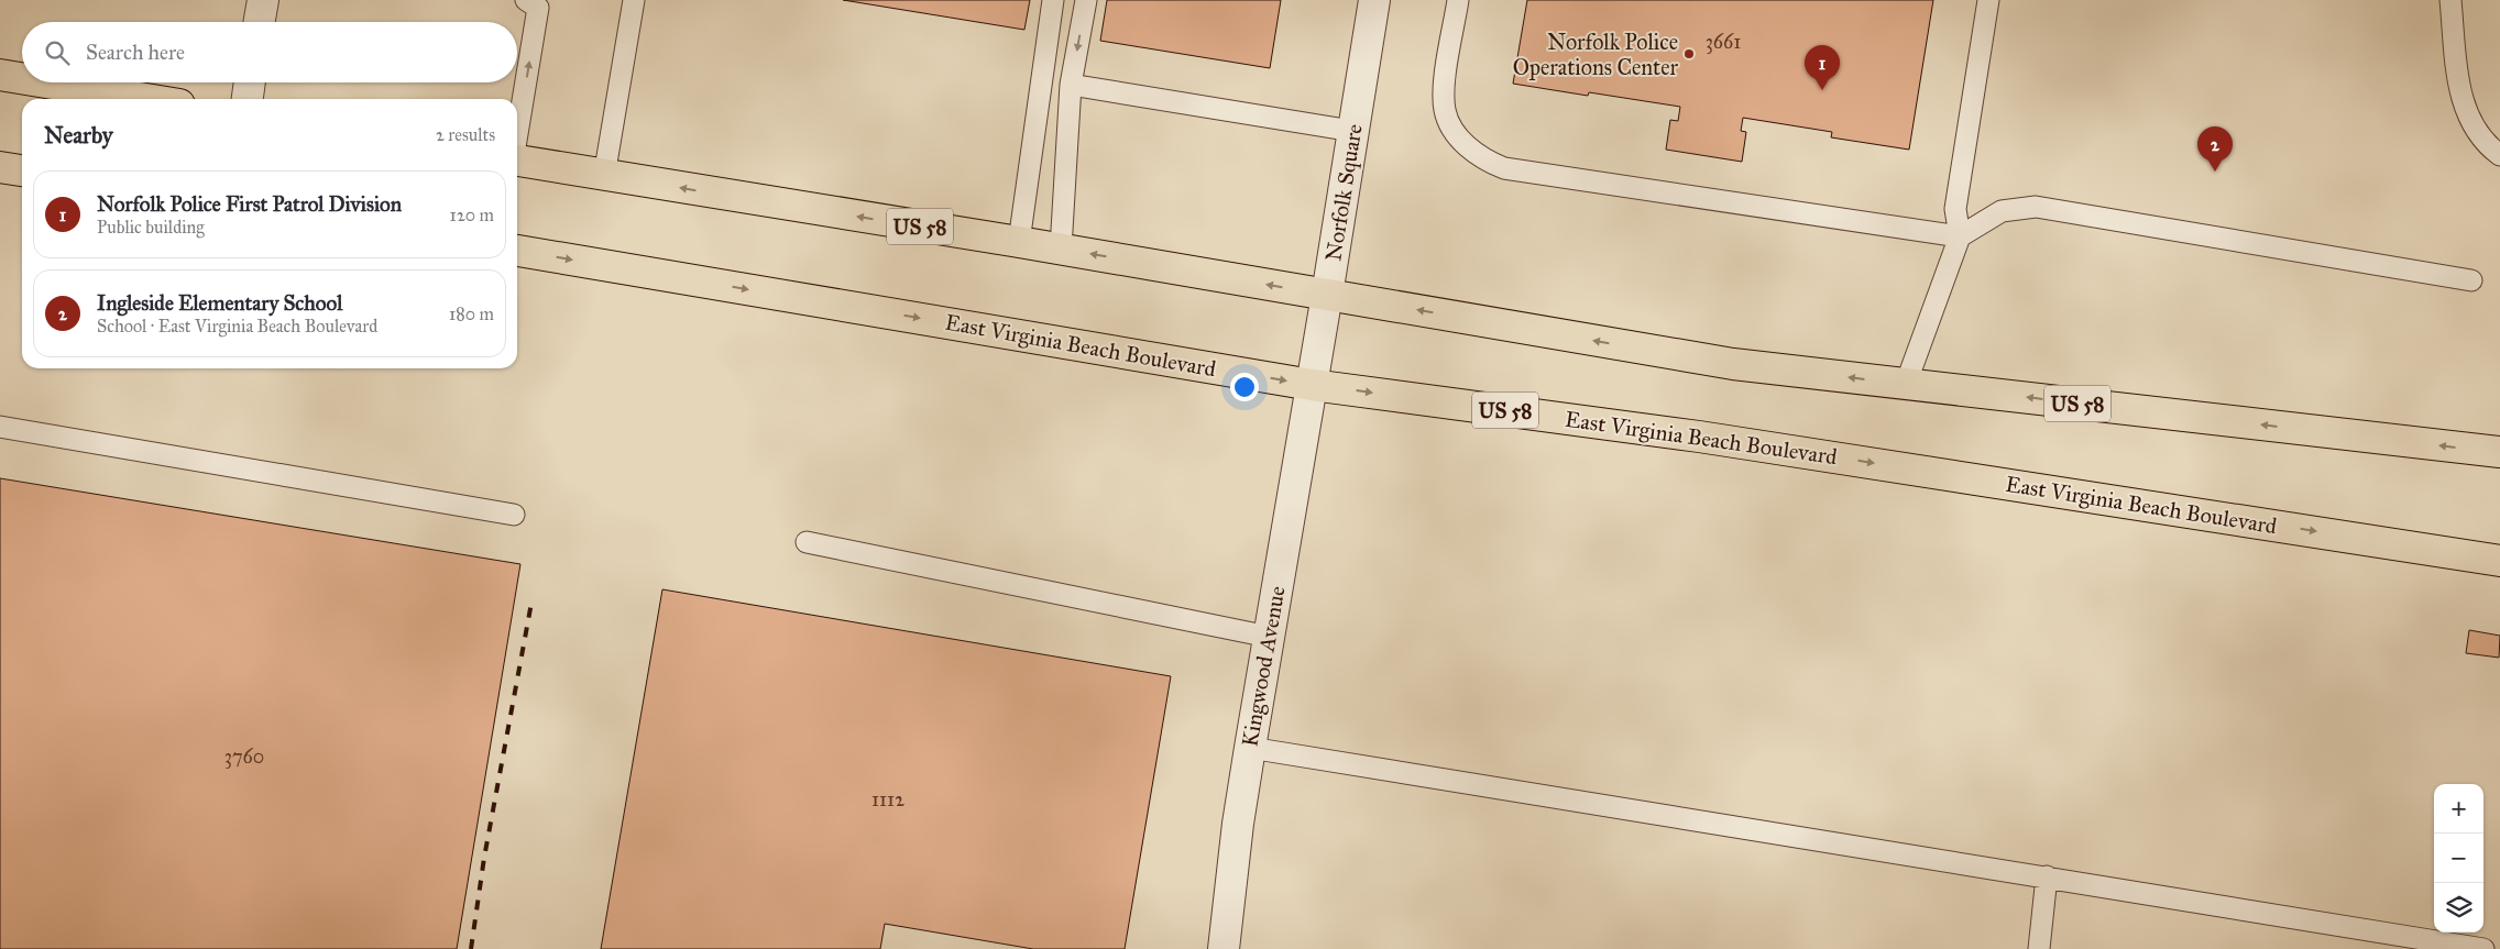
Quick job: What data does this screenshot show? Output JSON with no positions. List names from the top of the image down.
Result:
{
  "streets": {
    "main road": ["US 58", "East Virginia Beach Boulevard"],
    "street": ["Norfolk Square", "Kingwood Avenue"]
  },
  "crossings": [
    ["Norfolk Square", "US 58"],
    ["Norfolk Square", "East Virginia Beach Boulevard"],
    ["Norfolk Square", "Kingwood Avenue"],
    ["East Virginia Beach Boulevard", "Kingwood Avenue"]
  ],
  "places": ["Norfolk Police Operations Center"],
  "house_numbers": ["3661", "3760", "1112"],
  "page": {
    "search": "Search here",
    "pins": ["1", "2"],
    "heading": ["Nearby", "2 results"],
    "list": [
      {
        "mark": "1",
        "name": "Norfolk Police First Patrol Division",
        "note": "Public building",
        "value": "120 m"
      },
      {
        "mark": "2",
        "name": "Ingleside Elementary School",
        "note": "School · East Virginia Beach Boulevard",
        "value": "180 m"
      }
    ],
    "map_buttons": ["+", "−"]
  }
}
